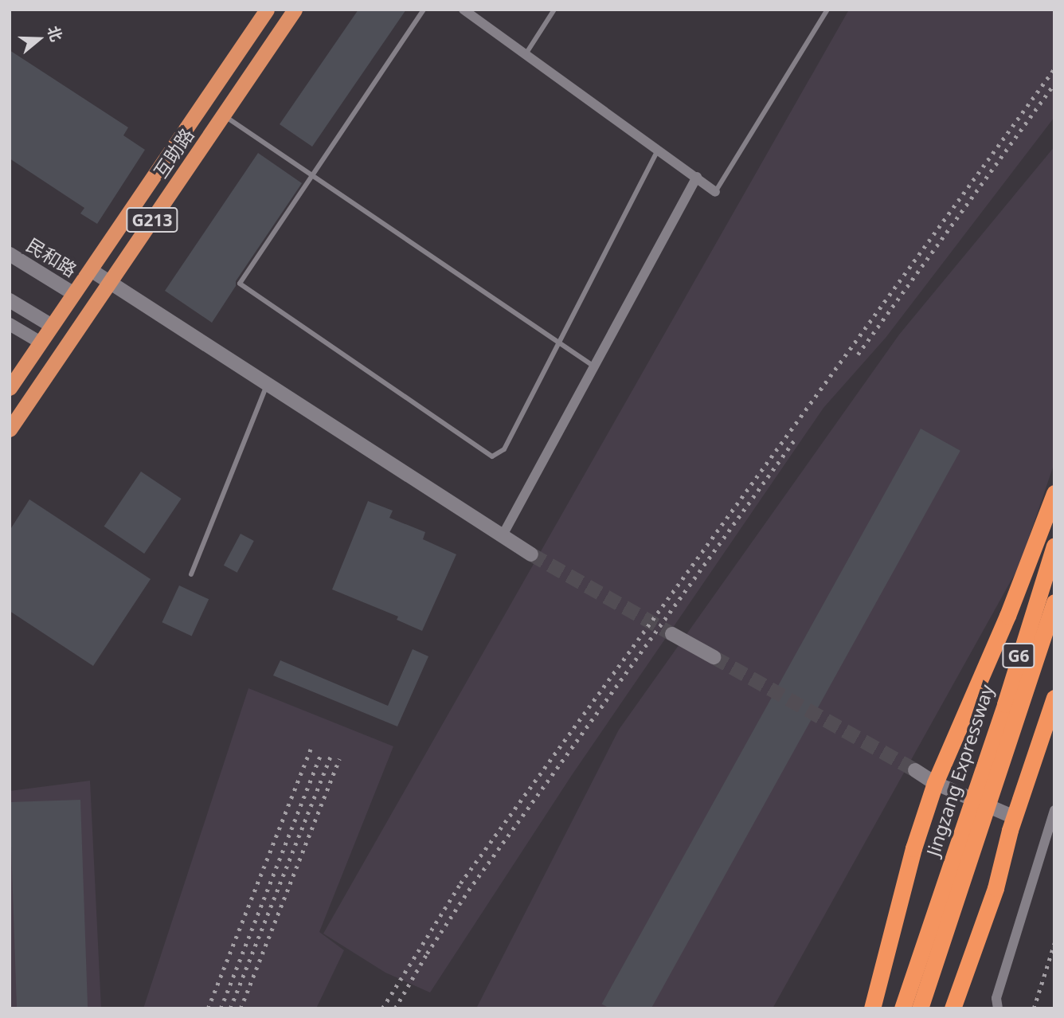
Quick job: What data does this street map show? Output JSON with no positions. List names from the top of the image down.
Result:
{
  "streets": {
    "highway": [
      "互助路",
      "G213",
      "G6",
      "Jingzang Expressway"
    ],
    "main road": ["民和路"]
  },
  "crossings": [
    ["互助路", "民和路"]
  ],
  "north": "right"
}
